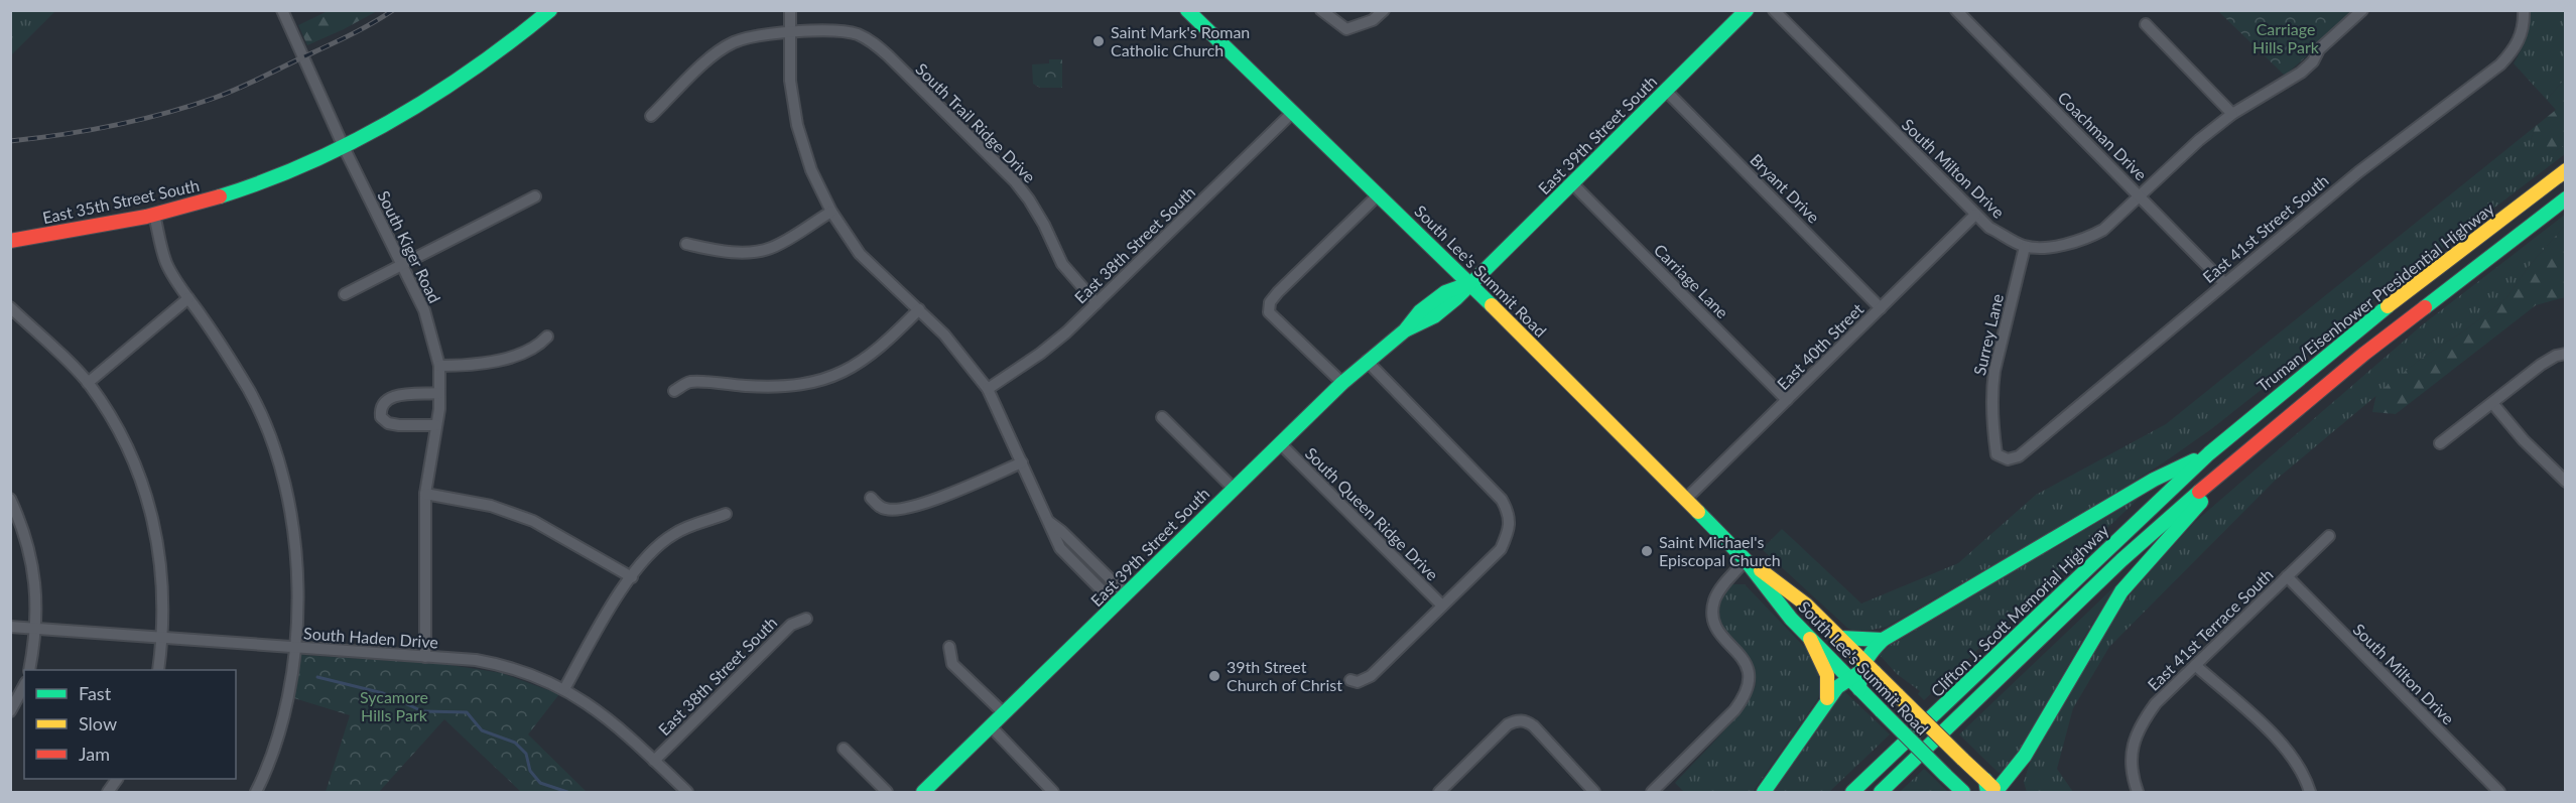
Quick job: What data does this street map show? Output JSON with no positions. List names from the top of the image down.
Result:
{
  "streets": {
    "main road": [
      "East 39th Street South",
      "East 35th Street South",
      "South Lee's Summit Road",
      "Truman/Eisenhower Presidential Highway",
      "Clifton J. Scott Memorial Highway"
    ],
    "street": [
      "South Trail Ridge Drive",
      "Coachman Drive",
      "South Milton Drive",
      "Bryant Drive",
      "East 41st Street South",
      "East 38th Street South",
      "South Kiger Road",
      "Carriage Lane",
      "Surrey Lane",
      "East 40th Street",
      "South Queen Ridge Drive",
      "East 41st Terrace South",
      "South Haden Drive"
    ]
  },
  "crossings": [
    ["South Trail Ridge Drive", "East 38th Street South"],
    ["East 39th Street South", "Bryant Drive"],
    ["East 39th Street South", "South Lee's Summit Road"],
    ["East 39th Street South", "Carriage Lane"],
    ["East 39th Street South", "South Queen Ridge Drive"],
    ["Coachman Drive", "South Milton Drive"],
    ["Coachman Drive", "East 41st Street South"],
    ["South Milton Drive", "Surrey Lane"],
    ["South Milton Drive", "East 40th Street"],
    ["South Milton Drive", "East 41st Terrace South"],
    ["Bryant Drive", "East 40th Street"],
    ["East 35th Street South", "South Kiger Road"],
    ["East 41st Street South", "Surrey Lane"],
    ["East 38th Street South", "South Lee's Summit Road"],
    ["East 38th Street South", "South Haden Drive"],
    ["South Kiger Road", "South Haden Drive"],
    ["South Lee's Summit Road", "East 40th Street"],
    ["Carriage Lane", "East 40th Street"],
    ["Truman/Eisenhower Presidential Highway", "Clifton J. Scott Memorial Highway"]
  ],
  "parks": ["Carriage Hills Park", "Sycamore Hills Park"],
  "places": ["Saint Mark's Roman Catholic Church", "Saint Michael's Episcopal Church", "39th Street Church of Christ"],
  "legend": ["Fast", "Slow", "Jam"]
}
